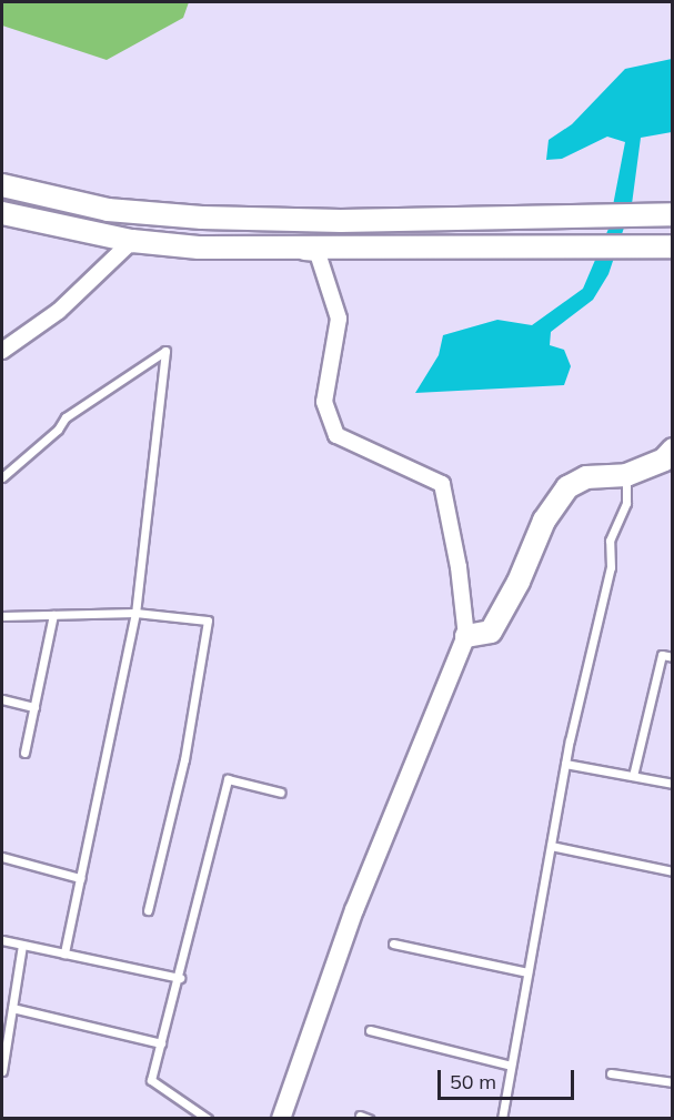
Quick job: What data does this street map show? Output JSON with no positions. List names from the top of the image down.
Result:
{
  "scale_bar": "50 m"
}
